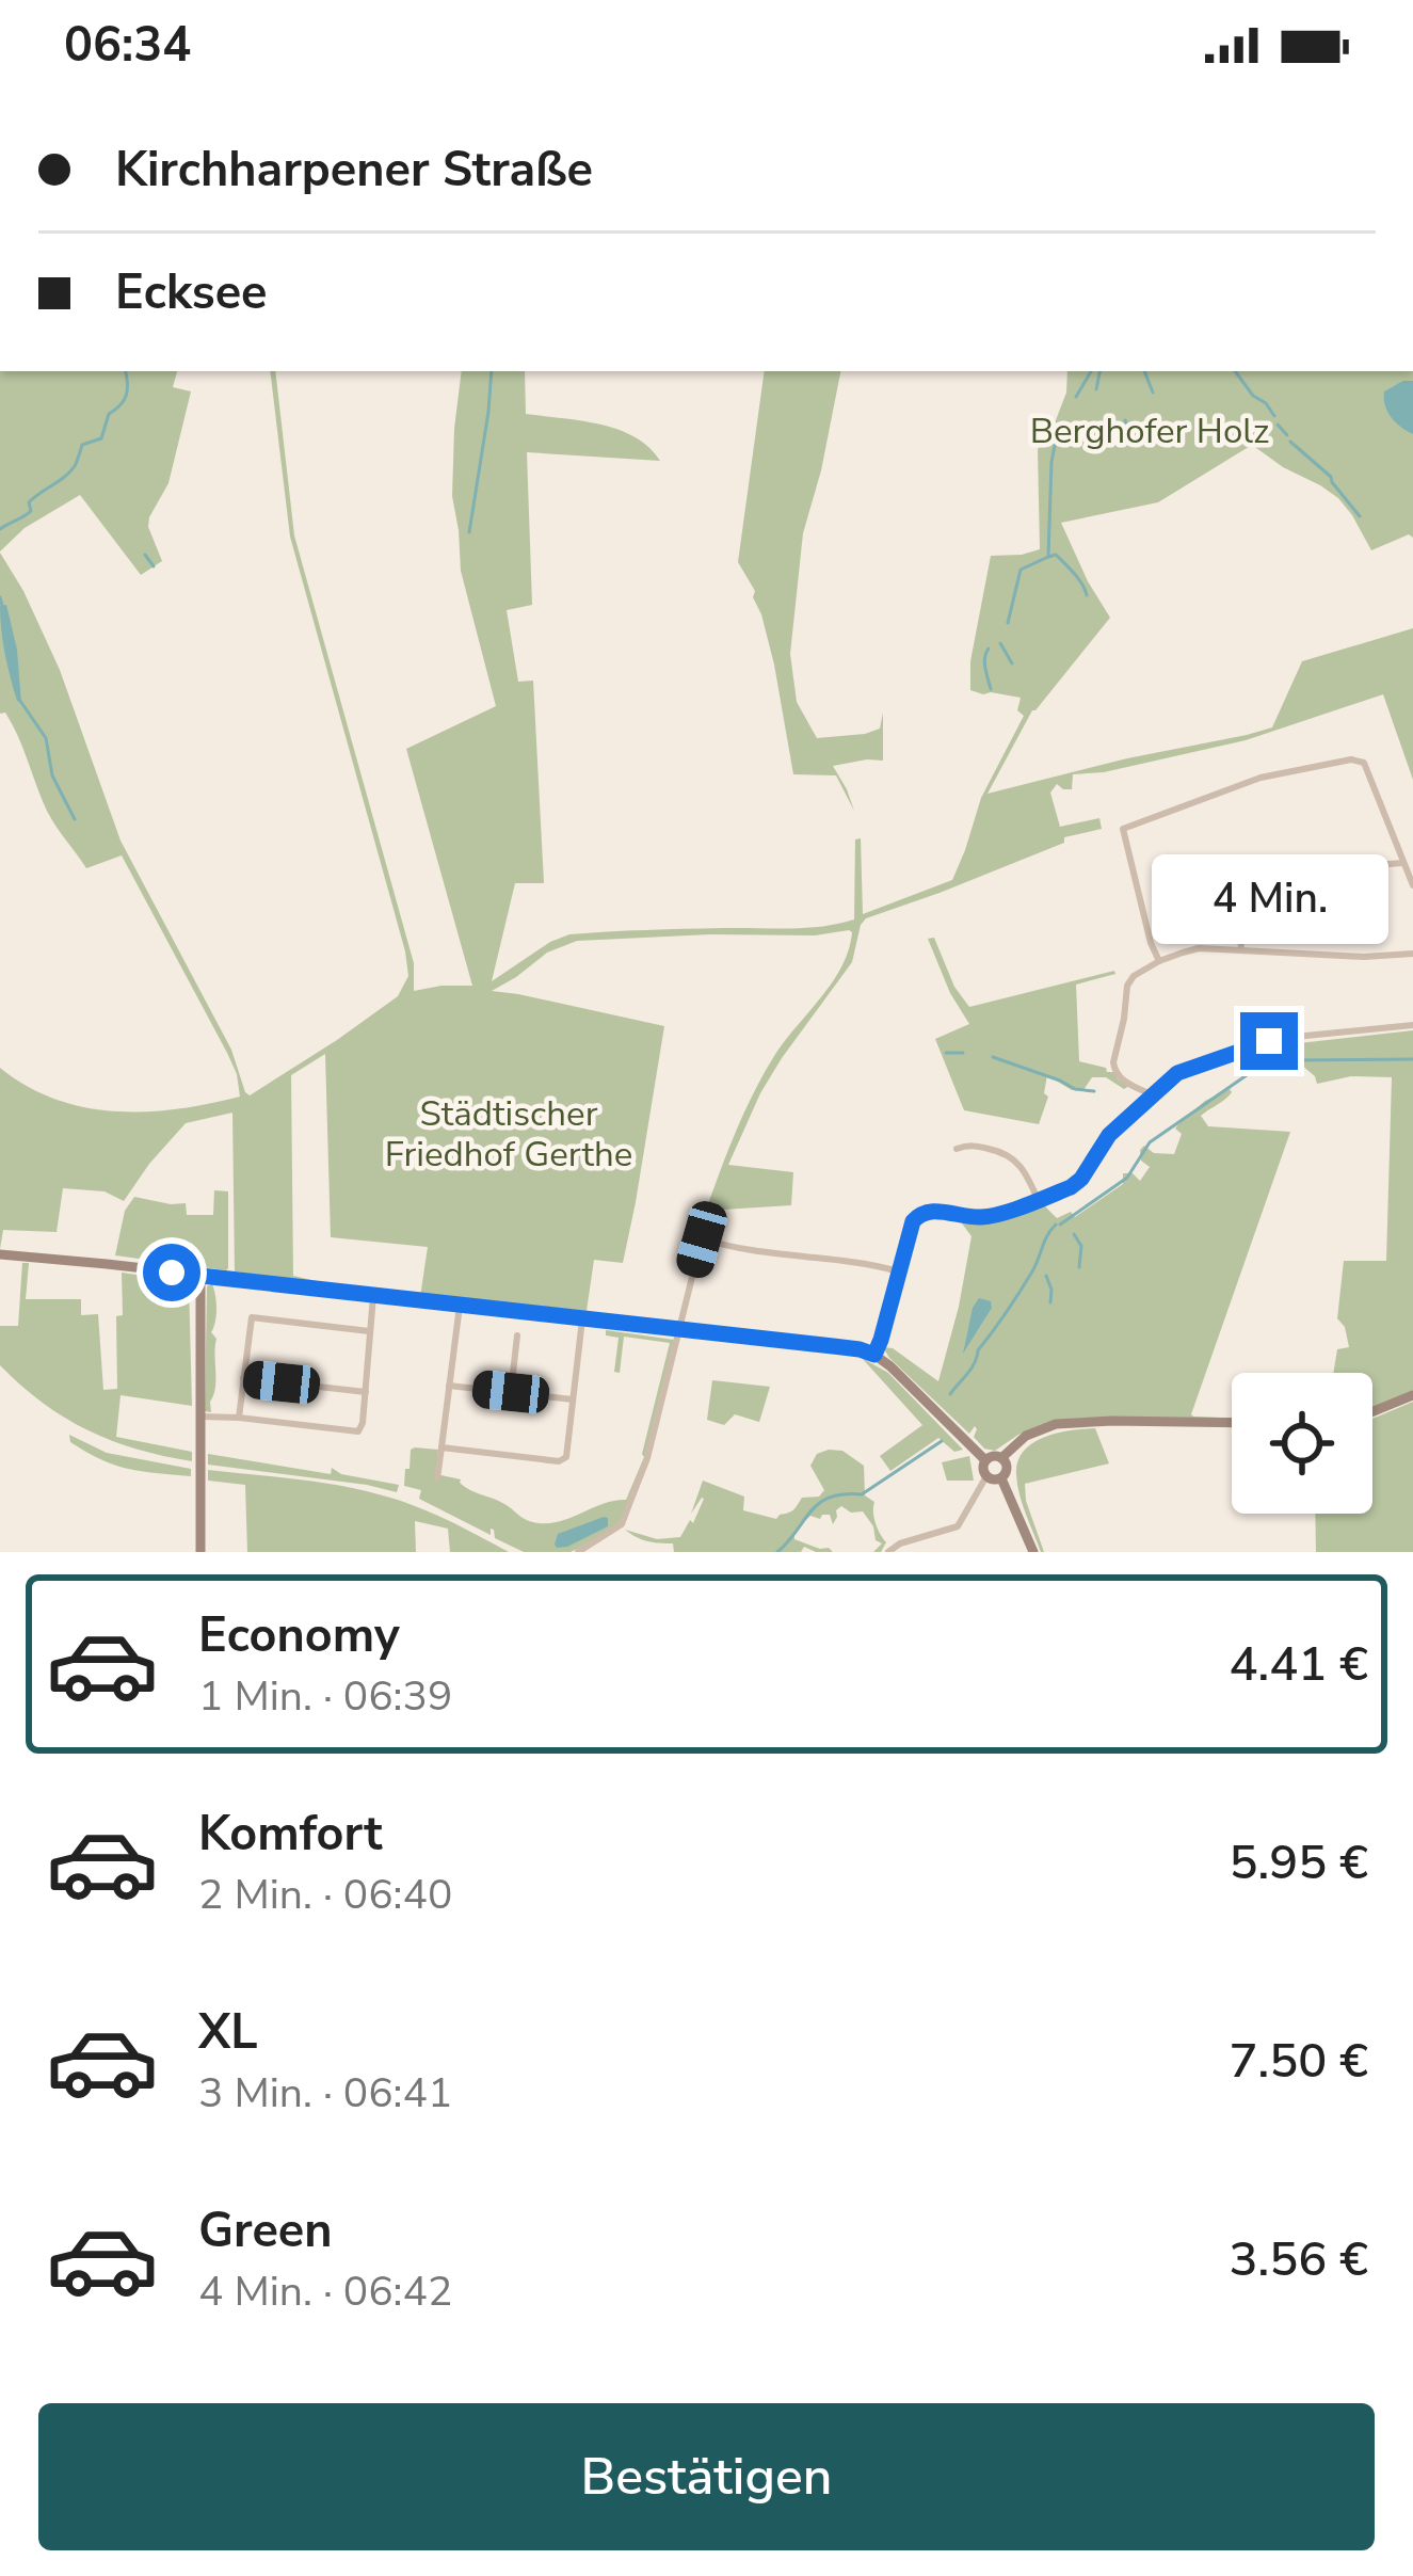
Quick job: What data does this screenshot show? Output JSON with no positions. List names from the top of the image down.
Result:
{
  "parks": ["Berghofer Holz", "Städtischer Friedhof Gerthe"],
  "page": {
    "status": "06:34",
    "banner": ["Kirchharpener Straße", "Ecksee"],
    "bubble": "4 Min.",
    "list": [
      {
        "name": "Economy",
        "note": "1 Min. · 06:39",
        "value": "4.41 €"
      },
      {
        "name": "Komfort",
        "note": "2 Min. · 06:40",
        "value": "5.95 €"
      },
      {
        "name": "XL",
        "note": "3 Min. · 06:41",
        "value": "7.50 €"
      },
      {
        "name": "Green",
        "note": "4 Min. · 06:42",
        "value": "3.56 €"
      }
    ],
    "buttons": "Bestätigen"
  }
}
